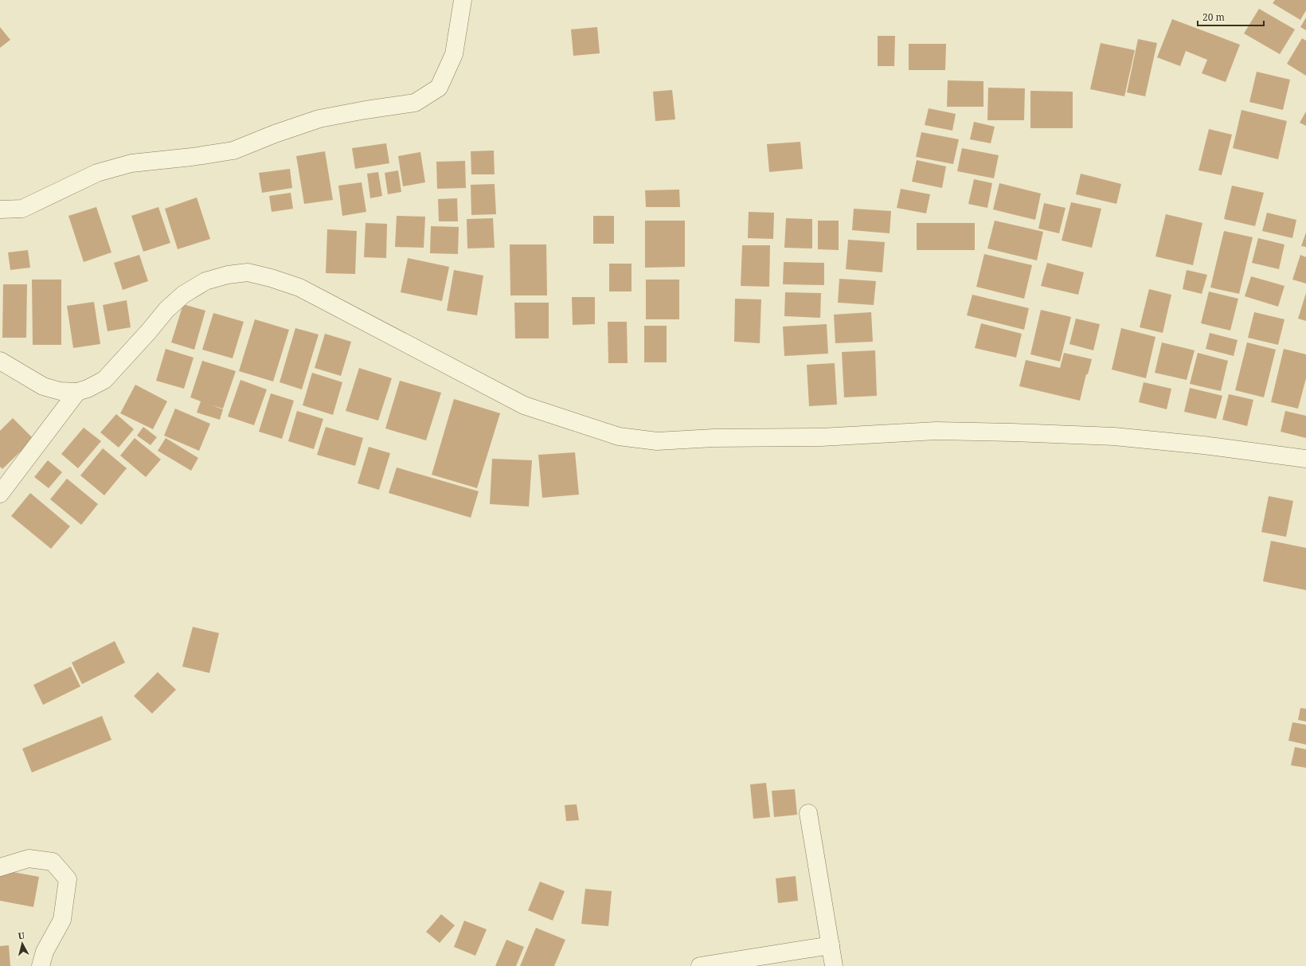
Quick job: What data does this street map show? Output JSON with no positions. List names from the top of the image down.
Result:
{
  "scale_bar": "20 m",
  "north": "top"
}
